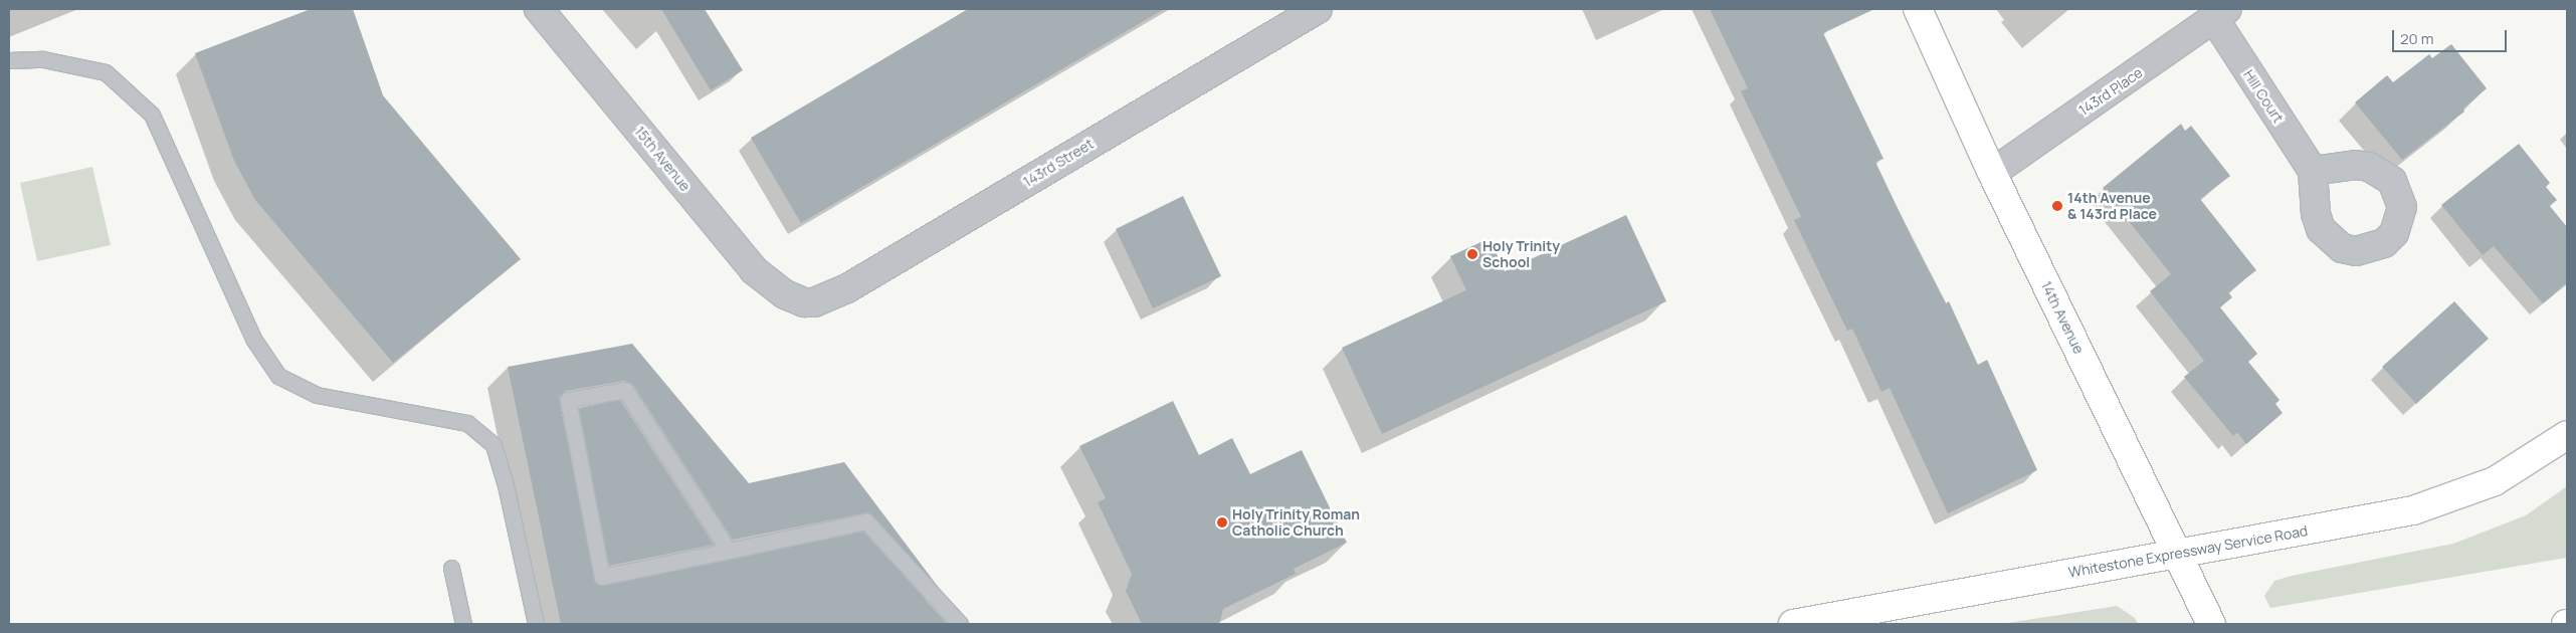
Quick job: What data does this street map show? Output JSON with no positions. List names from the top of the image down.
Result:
{
  "streets": {
    "street": [
      "143rd Place",
      "Hill Court",
      "15th Avenue",
      "143rd Street",
      "14th Avenue",
      "Whitestone Expressway Service Road"
    ]
  },
  "crossings": [
    ["143rd Place", "Hill Court"],
    ["143rd Place", "14th Avenue"],
    ["15th Avenue", "143rd Street"],
    ["14th Avenue", "Whitestone Expressway Service Road"]
  ],
  "places": ["14th Avenue & 143rd Place", "Holy Trinity School", "Holy Trinity Roman Catholic Church"],
  "scale_bar": "20 m"
}
